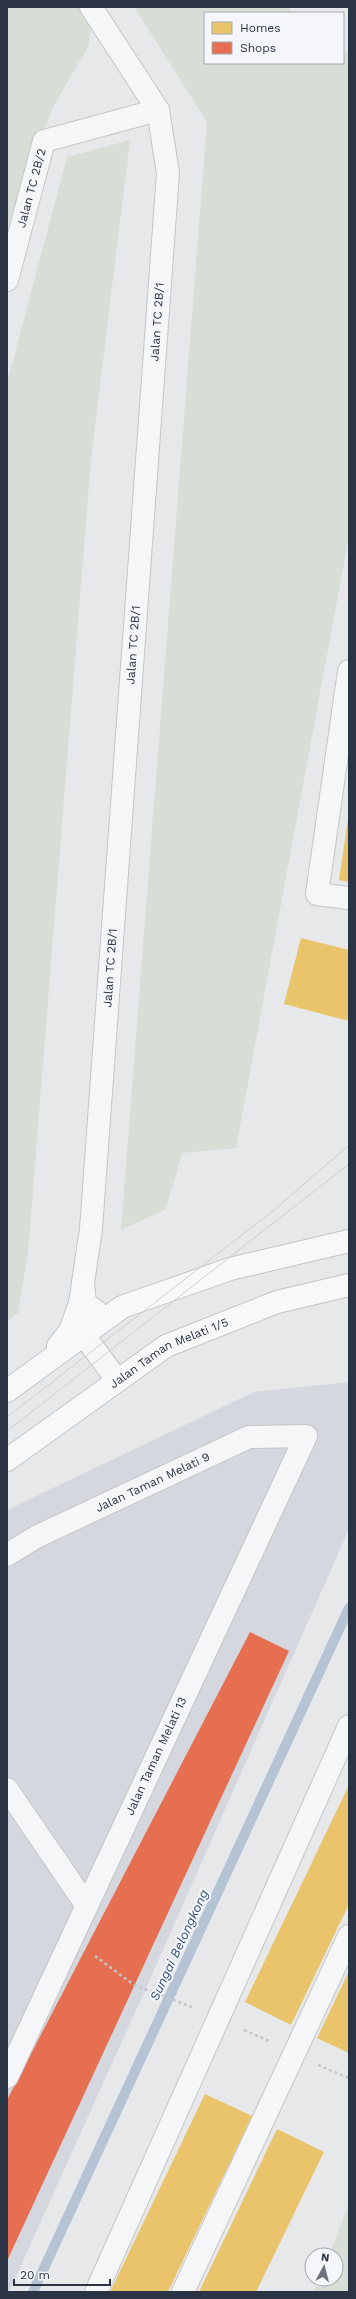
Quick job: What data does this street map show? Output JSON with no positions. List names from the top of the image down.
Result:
{
  "streets": {
    "main road": ["Jalan Taman Melati 1/5"],
    "street": [
      "Jalan TC 2B/2",
      "Jalan TC 2B/1",
      "Jalan Taman Melati 9",
      "Jalan Taman Melati 13"
    ]
  },
  "crossings": [
    ["Jalan TC 2B/2", "Jalan TC 2B/1"],
    ["Jalan Taman Melati 9", "Jalan Taman Melati 13"]
  ],
  "water": ["Sungai Belongkong"],
  "legend": ["Homes", "Shops"],
  "scale_bar": "20 m",
  "north": "top"
}
